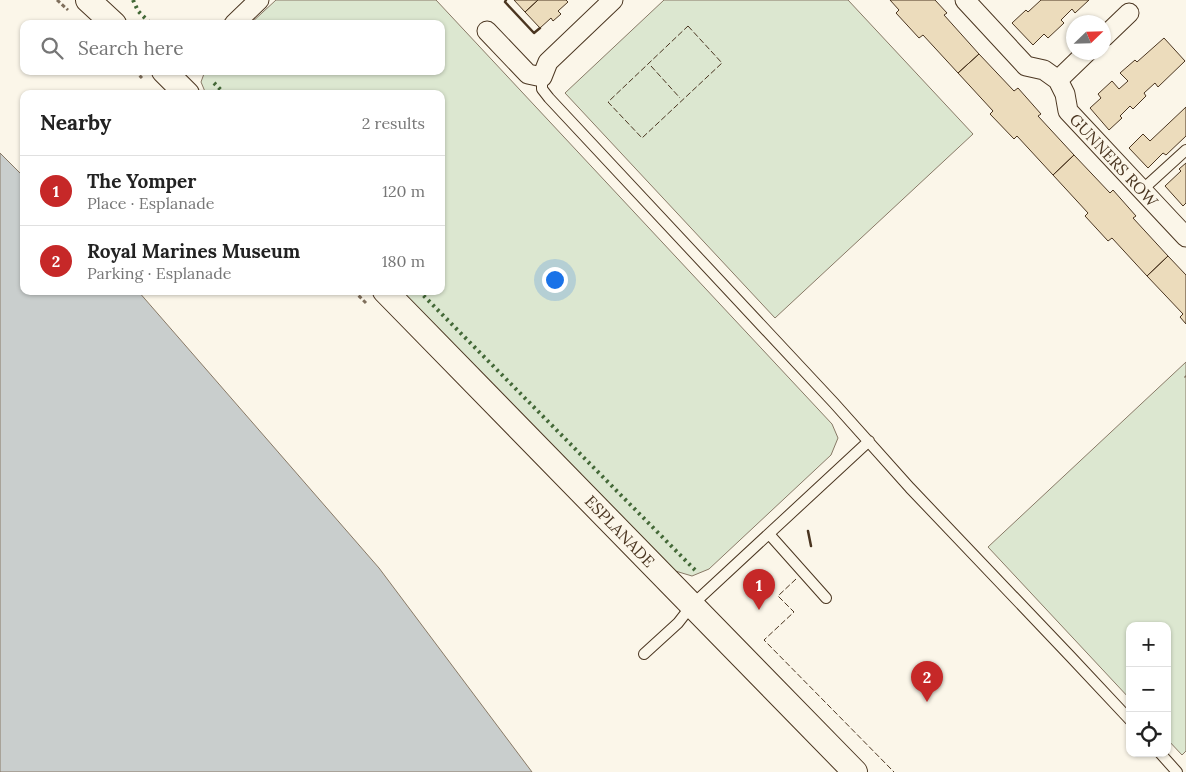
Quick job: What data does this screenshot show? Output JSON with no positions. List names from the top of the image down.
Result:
{
  "streets": {
    "street": ["GUNNERS ROW", "ESPLANADE"]
  },
  "north": "top right",
  "page": {
    "search": "Search here",
    "heading": ["Nearby", "2 results"],
    "list": [
      {
        "mark": "1",
        "name": "The Yomper",
        "note": "Place · Esplanade",
        "value": "120 m"
      },
      {
        "mark": "2",
        "name": "Royal Marines Museum",
        "note": "Parking · Esplanade",
        "value": "180 m"
      }
    ],
    "pins": ["1", "2"],
    "map_buttons": ["+", "−"]
  }
}
